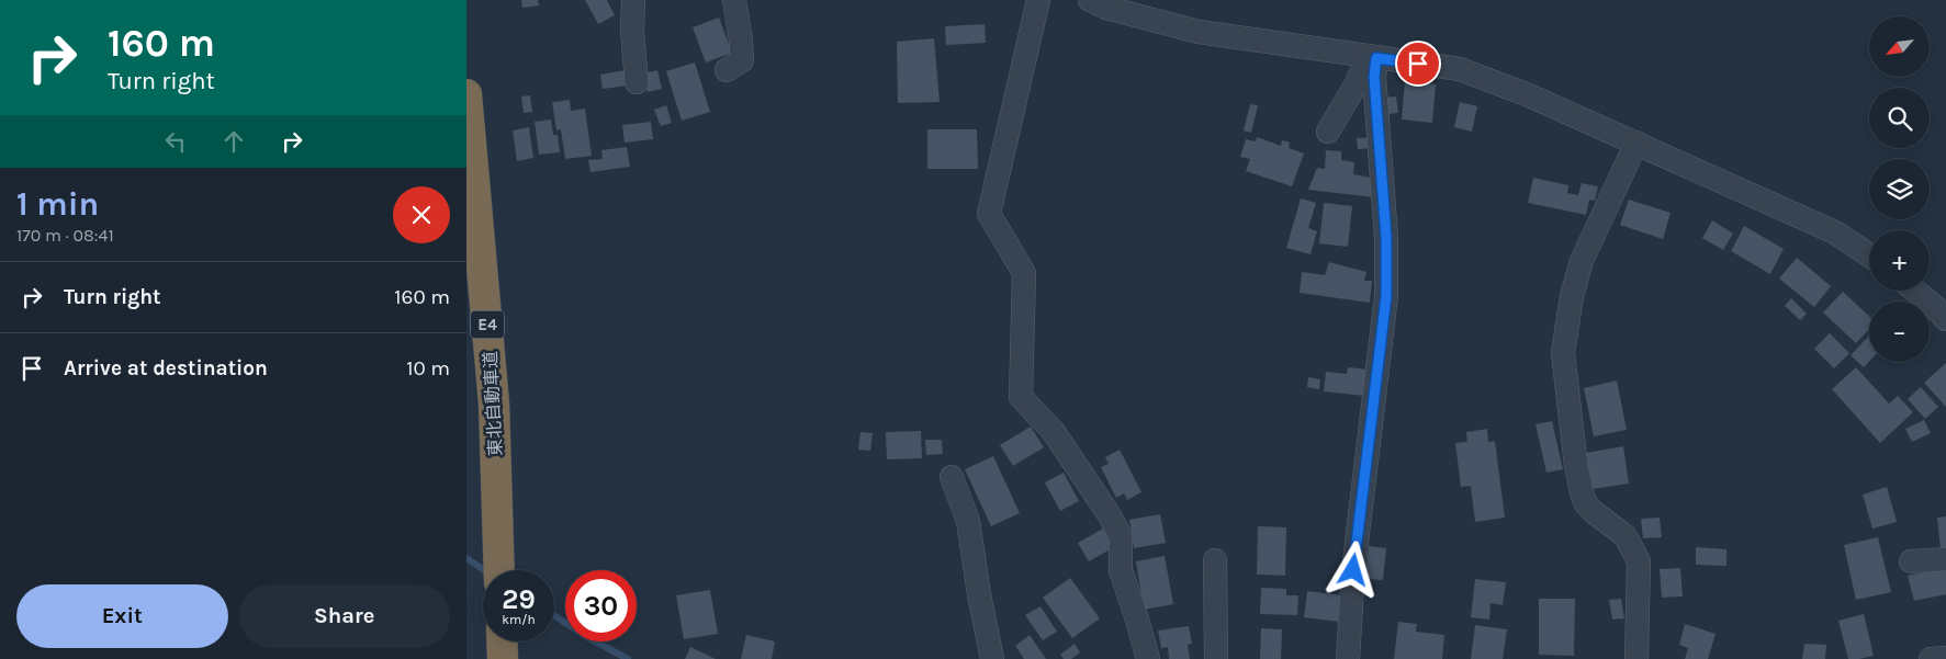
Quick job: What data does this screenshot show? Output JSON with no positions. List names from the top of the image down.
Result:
{
  "streets": {
    "highway": ["E4", "東北自動車道"]
  },
  "north": "bottom left",
  "page": {
    "turn": ["160 m", "Turn right"],
    "map_buttons": ["+", "−"],
    "heading": ["1 min", "170 m · 08:41"],
    "list": [
      {
        "name": "Turn right",
        "value": "160 m"
      },
      {
        "name": "Arrive at destination",
        "value": "10 m"
      }
    ],
    "speed": "29 km/h",
    "limit": "30",
    "buttons": ["Exit", "Share"]
  }
}
